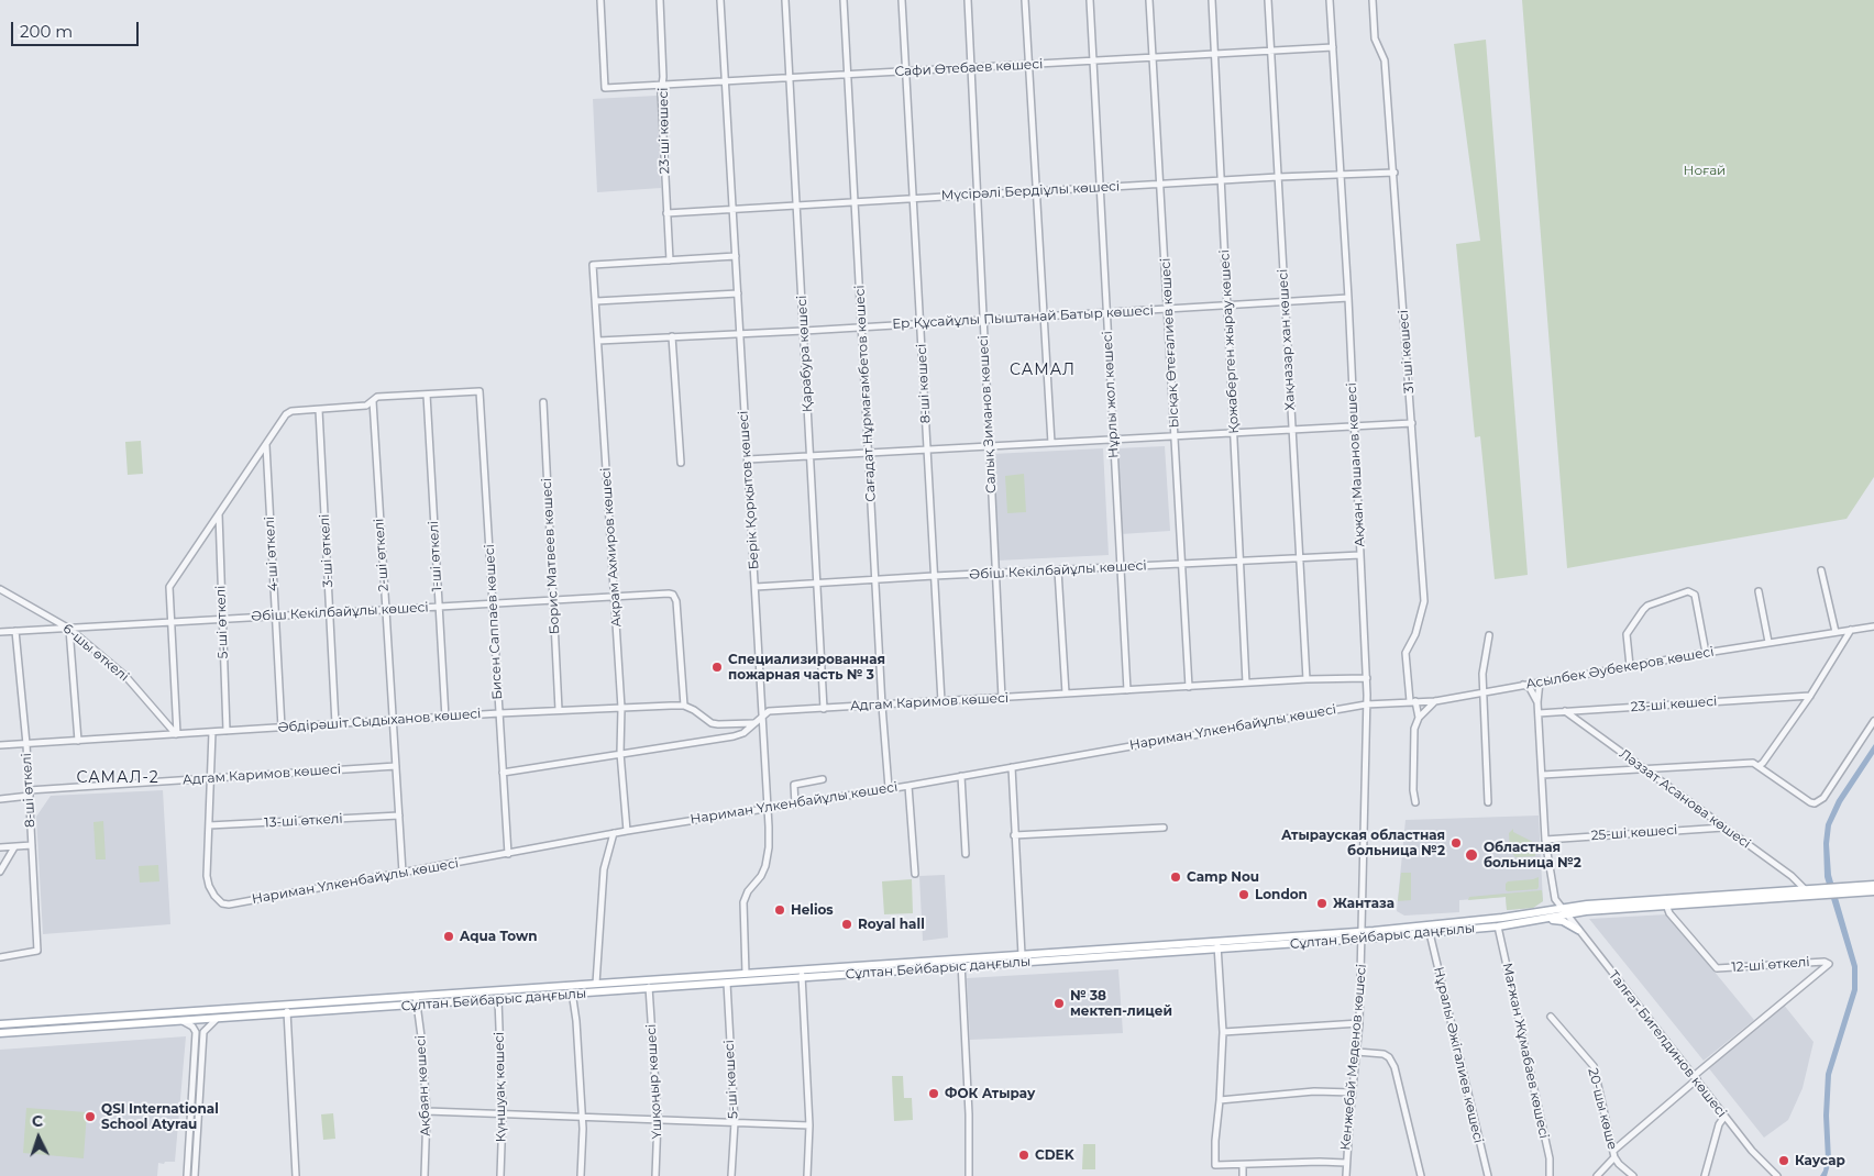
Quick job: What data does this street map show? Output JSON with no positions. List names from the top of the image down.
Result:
{
  "streets": {
    "main road": ["Сұлтан Бейбарыс даңғылы"],
    "street": [
      "Сафи Өтебаев көшесі",
      "23-шi көшесi",
      "Мүсірәлі Бердіұлы көшесі",
      "Ер Құсайұлы Пыштанай Батыр көшесі",
      "Хақназар хан көшесі",
      "Қожаберген жырау көшесі",
      "Ысқақ Өтеғалиев көшесі",
      "31-ші көшесі",
      "Қарабура көшесі",
      "8-шi көшесi",
      "Сағадат Нұрмағамбетов көшесі",
      "Нұрлы жол көшесі",
      "Салық Зиманов көшесі",
      "Ақжан Машанов көшесі",
      "Берік Қорқытов көшесі",
      "Акрам Ахмиров көшесі",
      "3-ші өткелі",
      "4-ші өткелі",
      "2-ші өткелі",
      "1-ші өткелі",
      "Борис Матвеев көшесі",
      "Әбіш Кекілбайұлы көшесі",
      "5-ші өткелі",
      "Бисен Саппаев көшесі",
      "6-шы өткелі",
      "Асылбек Әубекеров көшесі",
      "Адгам Каримов көшесі",
      "23-ші көшесі",
      "Әбдірәшіт Сыдыханов көшесі",
      "Нариман Үлкенбайұлы көшесі",
      "8-ші өткелі",
      "Ләззат Асанова көшесі",
      "13-ші өткелі",
      "25-ші көшесі",
      "12-ші өткелі",
      "Талғат Бигелдинов көшесі",
      "Мағжан Жұмабаев көшесі",
      "Нұралы Әжiгалиев көшесi",
      "Кенжебай Меденов көшесі",
      "5-ші көшесі",
      "Үшқоңыр көшесі",
      "Ақбаян көшесі",
      "Күншуақ көшесі",
      "20-шы көше"
    ]
  },
  "crossings": [
    ["Сафи Өтебаев көшесі", "23-шi көшесi"],
    ["Сафи Өтебаев көшесі", "Хақназар хан көшесі"],
    ["Сафи Өтебаев көшесі", "Қожаберген жырау көшесі"],
    ["Сафи Өтебаев көшесі", "Ысқақ Өтеғалиев көшесі"],
    ["Сафи Өтебаев көшесі", "Қарабура көшесі"],
    ["Сафи Өтебаев көшесі", "8-шi көшесi"],
    ["Сафи Өтебаев көшесі", "Сағадат Нұрмағамбетов көшесі"],
    ["Сафи Өтебаев көшесі", "Нұрлы жол көшесі"],
    ["Сафи Өтебаев көшесі", "Салық Зиманов көшесі"],
    ["Сафи Өтебаев көшесі", "Ақжан Машанов көшесі"],
    ["Сафи Өтебаев көшесі", "Берік Қорқытов көшесі"],
    ["23-шi көшесi", "Мүсірәлі Бердіұлы көшесі"],
    ["23-шi көшесi", "Акрам Ахмиров көшесі"],
    ["Мүсірәлі Бердіұлы көшесі", "Хақназар хан көшесі"],
    ["Мүсірәлі Бердіұлы көшесі", "Қожаберген жырау көшесі"],
    ["Мүсірәлі Бердіұлы көшесі", "Ысқақ Өтеғалиев көшесі"],
    ["Мүсірәлі Бердіұлы көшесі", "31-ші көшесі"],
    ["Мүсірәлі Бердіұлы көшесі", "Қарабура көшесі"],
    ["Мүсірәлі Бердіұлы көшесі", "8-шi көшесi"],
    ["Мүсірәлі Бердіұлы көшесі", "Сағадат Нұрмағамбетов көшесі"],
    ["Мүсірәлі Бердіұлы көшесі", "Нұрлы жол көшесі"],
    ["Мүсірәлі Бердіұлы көшесі", "Салық Зиманов көшесі"],
    ["Мүсірәлі Бердіұлы көшесі", "Ақжан Машанов көшесі"],
    ["Мүсірәлі Бердіұлы көшесі", "Берік Қорқытов көшесі"],
    ["Ер Құсайұлы Пыштанай Батыр көшесі", "Хақназар хан көшесі"],
    ["Ер Құсайұлы Пыштанай Батыр көшесі", "Қожаберген жырау көшесі"],
    ["Ер Құсайұлы Пыштанай Батыр көшесі", "Ысқақ Өтеғалиев көшесі"],
    ["Ер Құсайұлы Пыштанай Батыр көшесі", "Қарабура көшесі"],
    ["Ер Құсайұлы Пыштанай Батыр көшесі", "8-шi көшесi"],
    ["Ер Құсайұлы Пыштанай Батыр көшесі", "Сағадат Нұрмағамбетов көшесі"],
    ["Ер Құсайұлы Пыштанай Батыр көшесі", "Нұрлы жол көшесі"],
    ["Ер Құсайұлы Пыштанай Батыр көшесі", "Салық Зиманов көшесі"],
    ["Ер Құсайұлы Пыштанай Батыр көшесі", "Ақжан Машанов көшесі"],
    ["Ер Құсайұлы Пыштанай Батыр көшесі", "Берік Қорқытов көшесі"],
    ["Ер Құсайұлы Пыштанай Батыр көшесі", "Акрам Ахмиров көшесі"],
    ["Хақназар хан көшесі", "Әбіш Кекілбайұлы көшесі"],
    ["Хақназар хан көшесі", "Адгам Каримов көшесі"],
    ["Қожаберген жырау көшесі", "Әбіш Кекілбайұлы көшесі"],
    ["Қожаберген жырау көшесі", "Адгам Каримов көшесі"],
    ["Ысқақ Өтеғалиев көшесі", "Әбіш Кекілбайұлы көшесі"],
    ["Ысқақ Өтеғалиев көшесі", "Адгам Каримов көшесі"],
    ["31-ші көшесі", "Асылбек Әубекеров көшесі"],
    ["Қарабура көшесі", "Әбіш Кекілбайұлы көшесі"],
    ["Қарабура көшесі", "Адгам Каримов көшесі"],
    ["8-шi көшесi", "Әбіш Кекілбайұлы көшесі"],
    ["8-шi көшесi", "Адгам Каримов көшесі"],
    ["Сағадат Нұрмағамбетов көшесі", "Әбіш Кекілбайұлы көшесі"],
    ["Сағадат Нұрмағамбетов көшесі", "Адгам Каримов көшесі"],
    ["Сағадат Нұрмағамбетов көшесі", "Нариман Үлкенбайұлы көшесі"],
    ["Нұрлы жол көшесі", "Әбіш Кекілбайұлы көшесі"],
    ["Нұрлы жол көшесі", "Адгам Каримов көшесі"],
    ["Салық Зиманов көшесі", "Әбіш Кекілбайұлы көшесі"],
    ["Салық Зиманов көшесі", "Адгам Каримов көшесі"],
    ["Ақжан Машанов көшесі", "Әбіш Кекілбайұлы көшесі"],
    ["Ақжан Машанов көшесі", "Асылбек Әубекеров көшесі"],
    ["Ақжан Машанов көшесі", "Адгам Каримов көшесі"],
    ["Ақжан Машанов көшесі", "Нариман Үлкенбайұлы көшесі"],
    ["Ақжан Машанов көшесі", "Сұлтан Бейбарыс даңғылы"],
    ["Ақжан Машанов көшесі", "Кенжебай Меденов көшесі"],
    ["Берік Қорқытов көшесі", "Әбіш Кекілбайұлы көшесі"],
    ["Берік Қорқытов көшесі", "Адгам Каримов көшесі"],
    ["Берік Қорқытов көшесі", "Нариман Үлкенбайұлы көшесі"],
    ["Берік Қорқытов көшесі", "Сұлтан Бейбарыс даңғылы"],
    ["Акрам Ахмиров көшесі", "Әбіш Кекілбайұлы көшесі"],
    ["Акрам Ахмиров көшесі", "Адгам Каримов көшесі"],
    ["Акрам Ахмиров көшесі", "Әбдірәшіт Сыдыханов көшесі"],
    ["Акрам Ахмиров көшесі", "Нариман Үлкенбайұлы көшесі"],
    ["3-ші өткелі", "Әбіш Кекілбайұлы көшесі"],
    ["3-ші өткелі", "Әбдірәшіт Сыдыханов көшесі"],
    ["4-ші өткелі", "Әбіш Кекілбайұлы көшесі"],
    ["4-ші өткелі", "Әбдірәшіт Сыдыханов көшесі"],
    ["2-ші өткелі", "Әбіш Кекілбайұлы көшесі"],
    ["2-ші өткелі", "Адгам Каримов көшесі"],
    ["2-ші өткелі", "Әбдірәшіт Сыдыханов көшесі"],
    ["2-ші өткелі", "Нариман Үлкенбайұлы көшесі"],
    ["2-ші өткелі", "13-ші өткелі"],
    ["1-ші өткелі", "Әбіш Кекілбайұлы көшесі"],
    ["1-ші өткелі", "Бисен Саппаев көшесі"],
    ["1-ші өткелі", "Әбдірәшіт Сыдыханов көшесі"],
    ["Борис Матвеев көшесі", "Әбіш Кекілбайұлы көшесі"],
    ["Борис Матвеев көшесі", "Әбдірәшіт Сыдыханов көшесі"],
    ["Әбіш Кекілбайұлы көшесі", "5-ші өткелі"],
    ["Әбіш Кекілбайұлы көшесі", "Бисен Саппаев көшесі"],
    ["Әбіш Кекілбайұлы көшесі", "6-шы өткелі"],
    ["Әбіш Кекілбайұлы көшесі", "Әбдірәшіт Сыдыханов көшесі"],
    ["Әбіш Кекілбайұлы көшесі", "8-ші өткелі"],
    ["5-ші өткелі", "Әбдірәшіт Сыдыханов көшесі"],
    ["Бисен Саппаев көшесі", "Адгам Каримов көшесі"],
    ["Бисен Саппаев көшесі", "Әбдірәшіт Сыдыханов көшесі"],
    ["Бисен Саппаев көшесі", "Нариман Үлкенбайұлы көшесі"],
    ["6-шы өткелі", "Әбдірәшіт Сыдыханов көшесі"],
    ["Асылбек Әубекеров көшесі", "Нариман Үлкенбайұлы көшесі"],
    ["Асылбек Әубекеров көшесі", "Талғат Бигелдинов көшесі"],
    ["Адгам Каримов көшесі", "8-ші өткелі"],
    ["23-ші көшесі", "Ләззат Асанова көшесі"],
    ["23-ші көшесі", "Талғат Бигелдинов көшесі"],
    ["Әбдірәшіт Сыдыханов көшесі", "8-ші өткелі"],
    ["Нариман Үлкенбайұлы көшесі", "13-ші өткелі"],
    ["Ләззат Асанова көшесі", "25-ші көшесі"],
    ["Ләззат Асанова көшесі", "Сұлтан Бейбарыс даңғылы"],
    ["25-ші көшесі", "Талғат Бигелдинов көшесі"],
    ["Сұлтан Бейбарыс даңғылы", "12-ші өткелі"],
    ["Сұлтан Бейбарыс даңғылы", "Талғат Бигелдинов көшесі"],
    ["Сұлтан Бейбарыс даңғылы", "Мағжан Жұмабаев көшесі"],
    ["Сұлтан Бейбарыс даңғылы", "Нұралы Әжiгалиев көшесi"],
    ["Сұлтан Бейбарыс даңғылы", "Кенжебай Меденов көшесі"],
    ["Сұлтан Бейбарыс даңғылы", "5-ші көшесі"],
    ["Сұлтан Бейбарыс даңғылы", "Үшқоңыр көшесі"],
    ["Сұлтан Бейбарыс даңғылы", "Ақбаян көшесі"],
    ["Сұлтан Бейбарыс даңғылы", "Күншуақ көшесі"],
    ["12-ші өткелі", "Талғат Бигелдинов көшесі"]
  ],
  "districts": ["САМАЛ", "САМАЛ-2"],
  "parks": ["Ноғай"],
  "places": [
    "Специализированная пожарная часть № 3",
    "Атырауская областная больница №2",
    "Областная больница №2",
    "Camp Nou",
    "London",
    "Жантаза",
    "Helios",
    "Royal hall",
    "Aqua Town",
    "№ 38 мектеп-лицей",
    "ФОК Атырау",
    "QSI International School Atyrau",
    "CDEK",
    "Каусар"
  ],
  "scale_bar": "200 m",
  "north": "top"
}
